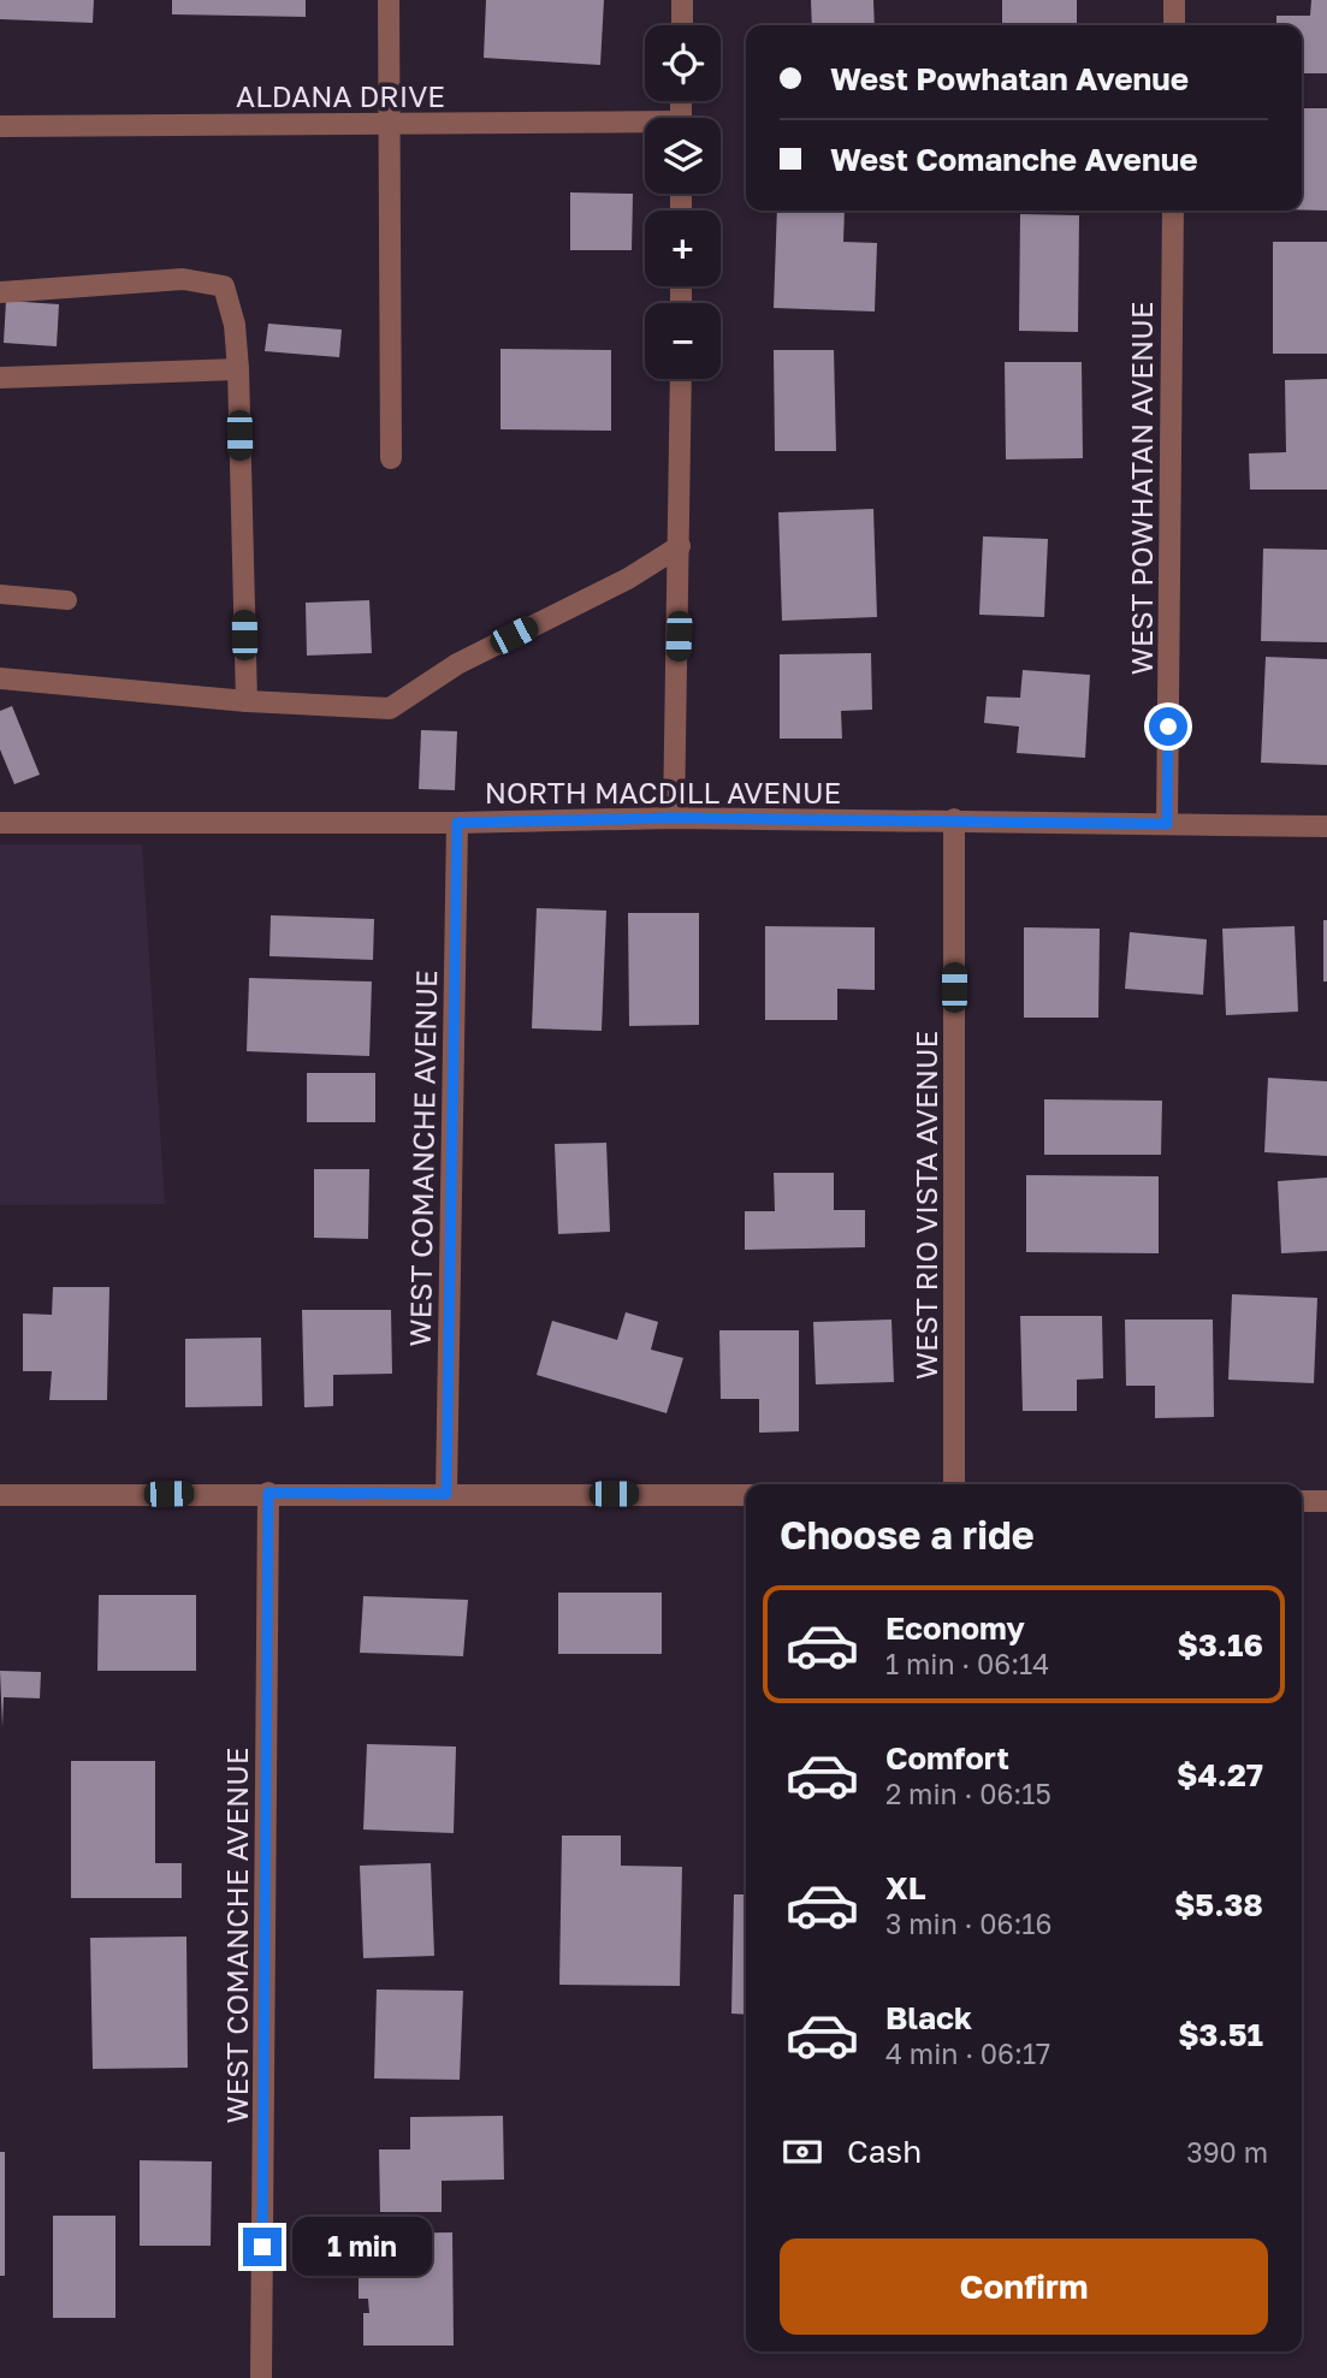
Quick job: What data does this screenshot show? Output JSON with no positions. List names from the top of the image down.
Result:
{
  "streets": {
    "street": [
      "ALDANA DRIVE",
      "WEST POWHATAN AVENUE",
      "NORTH MACDILL AVENUE",
      "WEST COMANCHE AVENUE",
      "WEST RIO VISTA AVENUE"
    ]
  },
  "crossings": [
    ["WEST POWHATAN AVENUE", "NORTH MACDILL AVENUE"],
    ["NORTH MACDILL AVENUE", "WEST COMANCHE AVENUE"],
    ["NORTH MACDILL AVENUE", "WEST RIO VISTA AVENUE"]
  ],
  "page": {
    "map_buttons": ["+", "−"],
    "banner": ["West Powhatan Avenue", "West Comanche Avenue"],
    "heading": "Choose a ride",
    "list": [
      {
        "name": "Economy",
        "note": "1 min · 06:14",
        "value": "$3.16"
      },
      {
        "name": "Comfort",
        "note": "2 min · 06:15",
        "value": "$4.27"
      },
      {
        "name": "XL",
        "note": "3 min · 06:16",
        "value": "$5.38"
      },
      {
        "name": "Black",
        "note": "4 min · 06:17",
        "value": "$3.51"
      }
    ],
    "pay": ["Cash", "390 m"],
    "bubble": "1 min",
    "buttons": "Confirm"
  }
}
